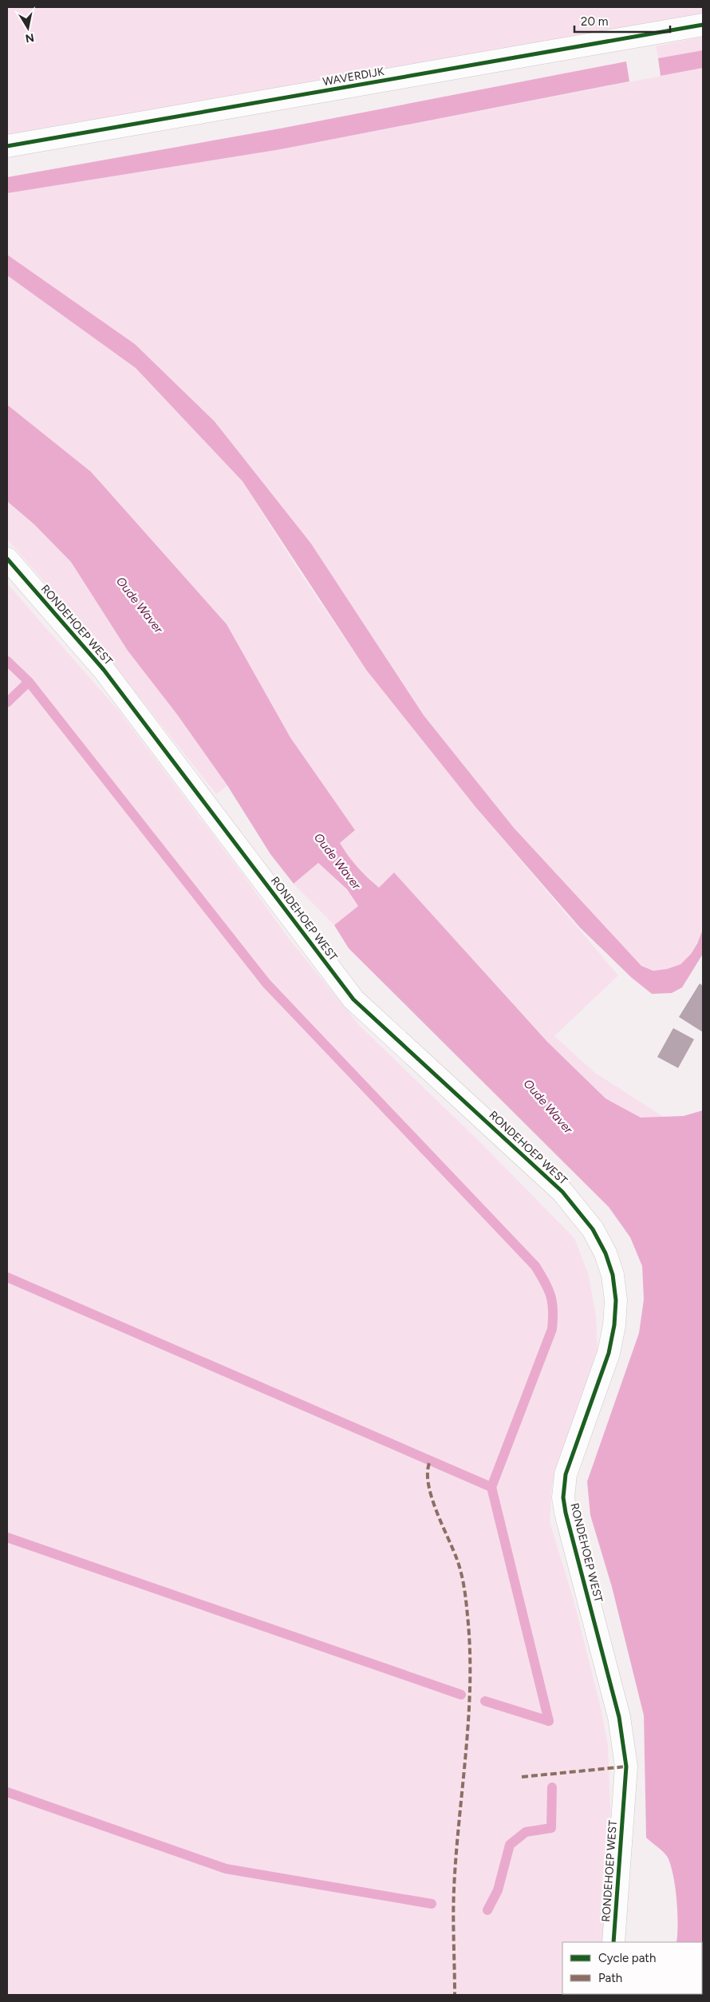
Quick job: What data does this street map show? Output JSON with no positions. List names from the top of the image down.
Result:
{
  "streets": {
    "street": ["WAVERDIJK", "RONDEHOEP WEST"]
  },
  "water": ["Oude Waver"],
  "legend": ["Cycle path", "Path"],
  "scale_bar": "20 m",
  "north": "bottom"
}
